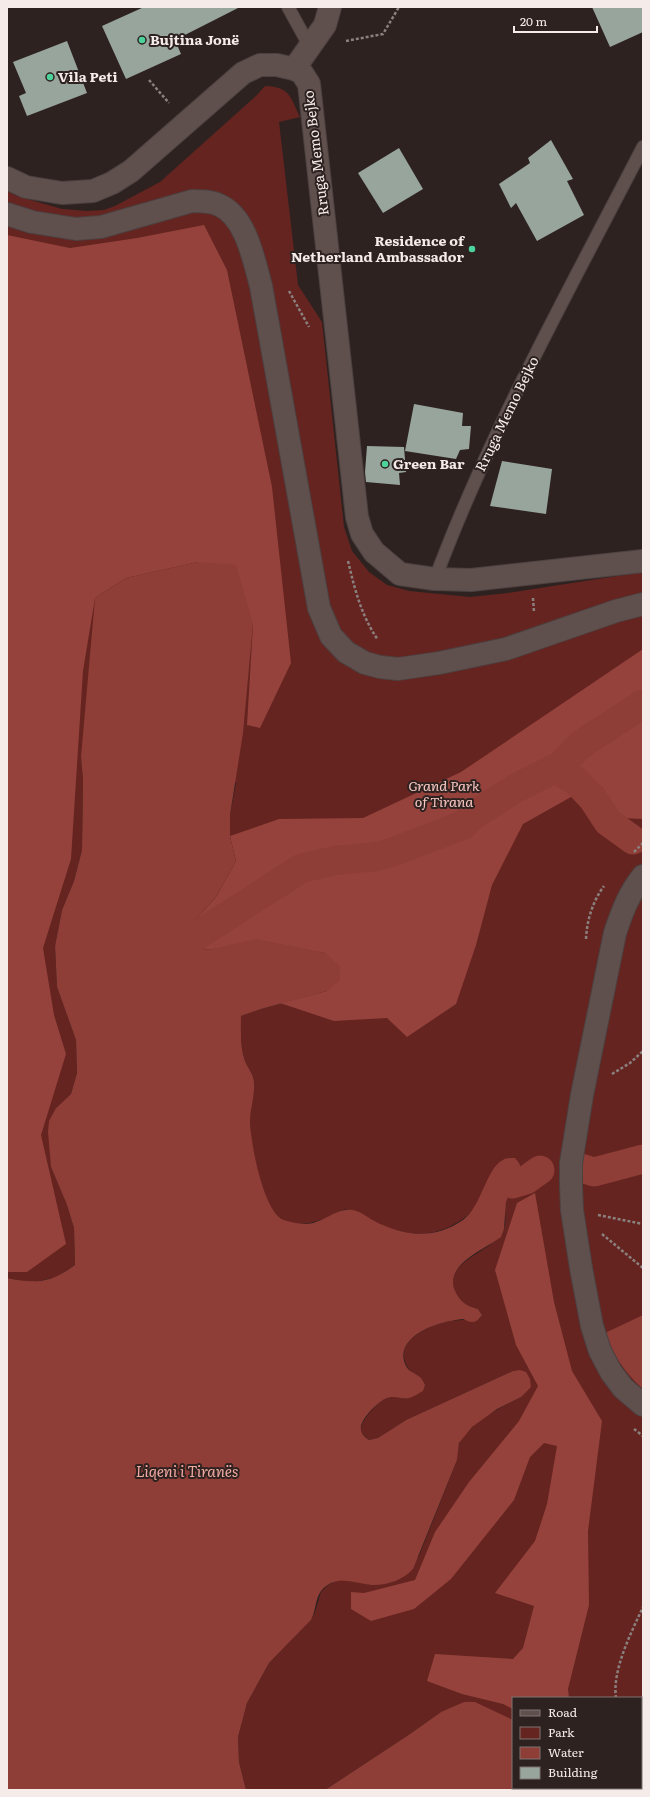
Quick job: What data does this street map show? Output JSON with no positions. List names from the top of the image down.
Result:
{
  "streets": {
    "street": ["Rruga Memo Bejko"]
  },
  "water": ["Liqeni i Tiranës"],
  "parks": ["Grand Park of Tirana"],
  "places": [
    "Bujtina Jonë",
    "Vila Peti",
    "Residence of Netherland Ambassador",
    "Green Bar"
  ],
  "legend": [
    "Road",
    "Park",
    "Water",
    "Building"
  ],
  "scale_bar": "20 m"
}
